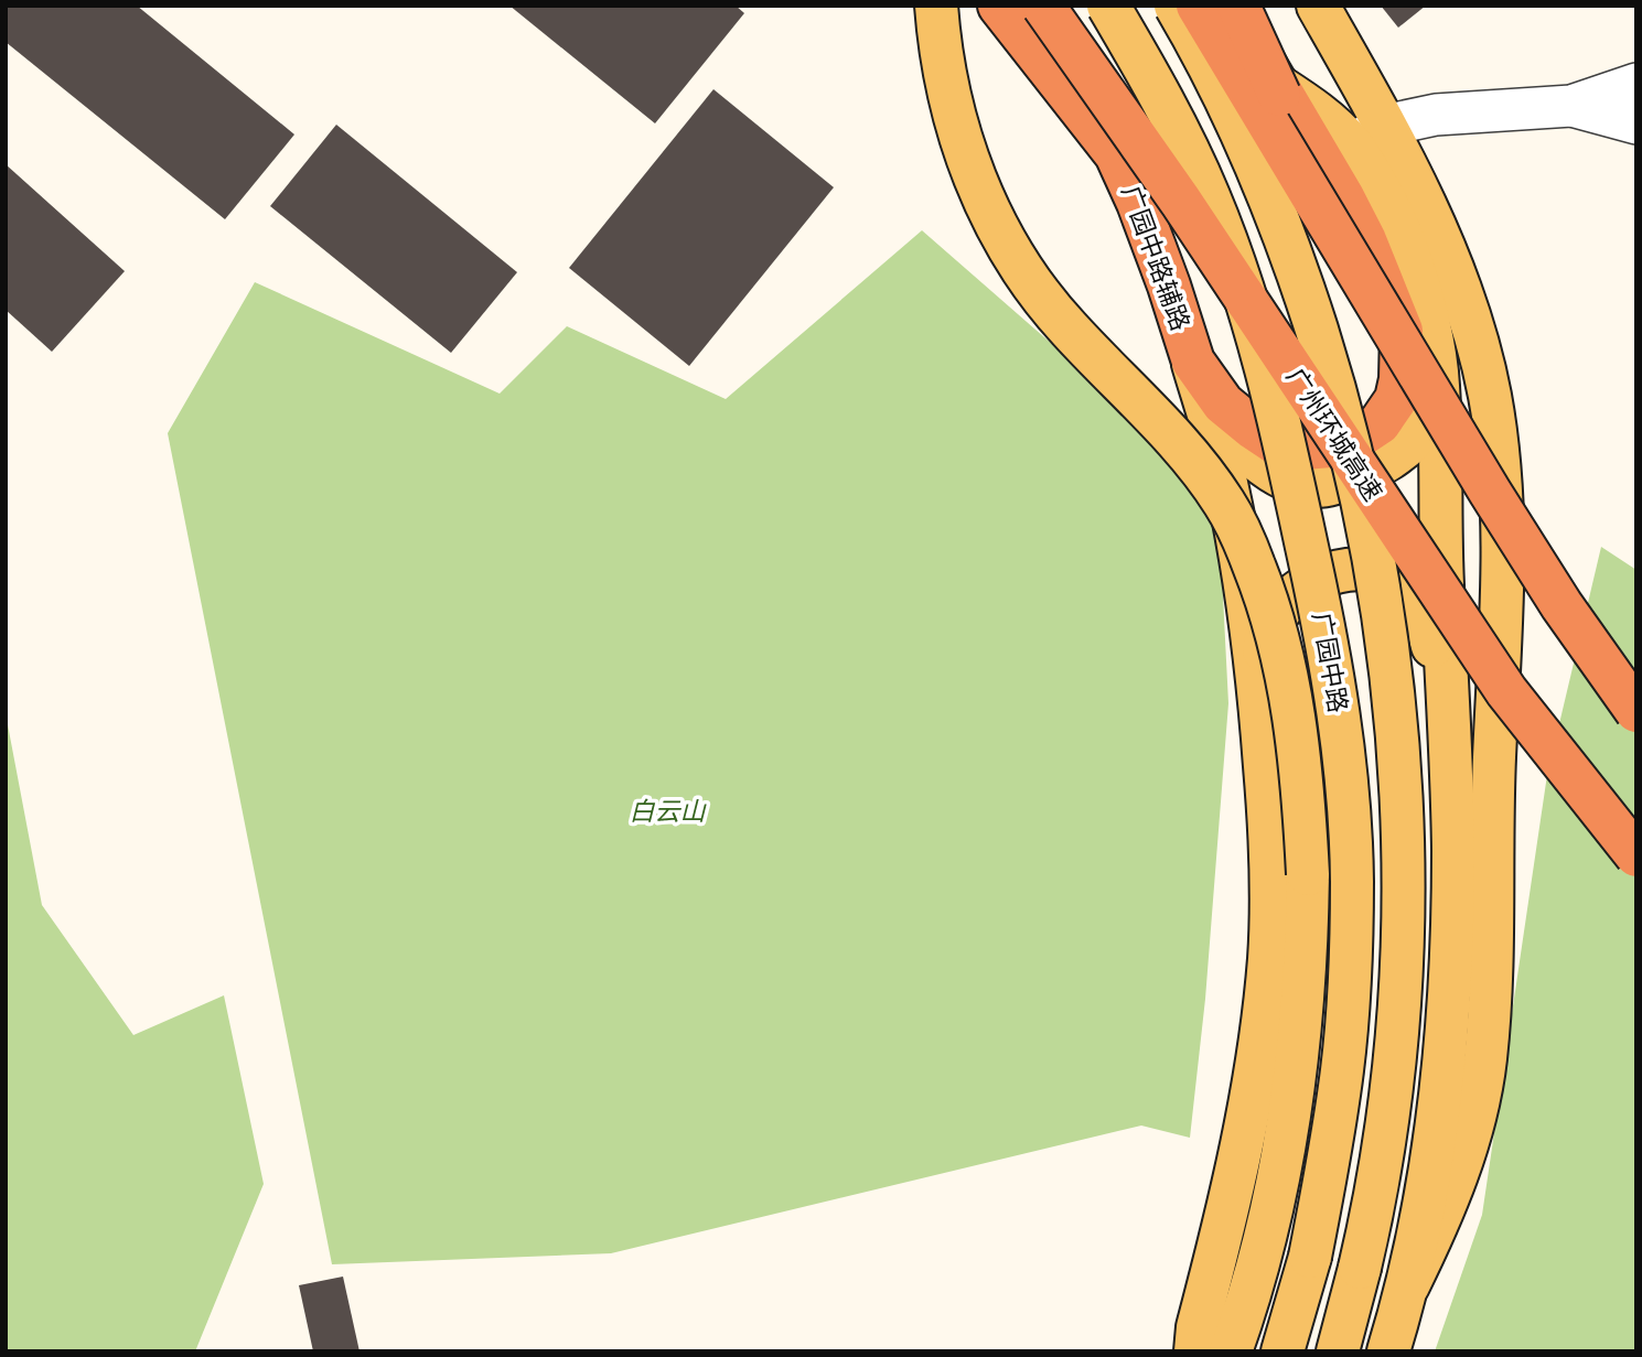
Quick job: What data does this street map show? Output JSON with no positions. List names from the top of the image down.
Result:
{
  "streets": {
    "highway": ["广园中路辅路", "广州环城高速"],
    "main road": ["广园中路"]
  },
  "parks": ["白云山"]
}
